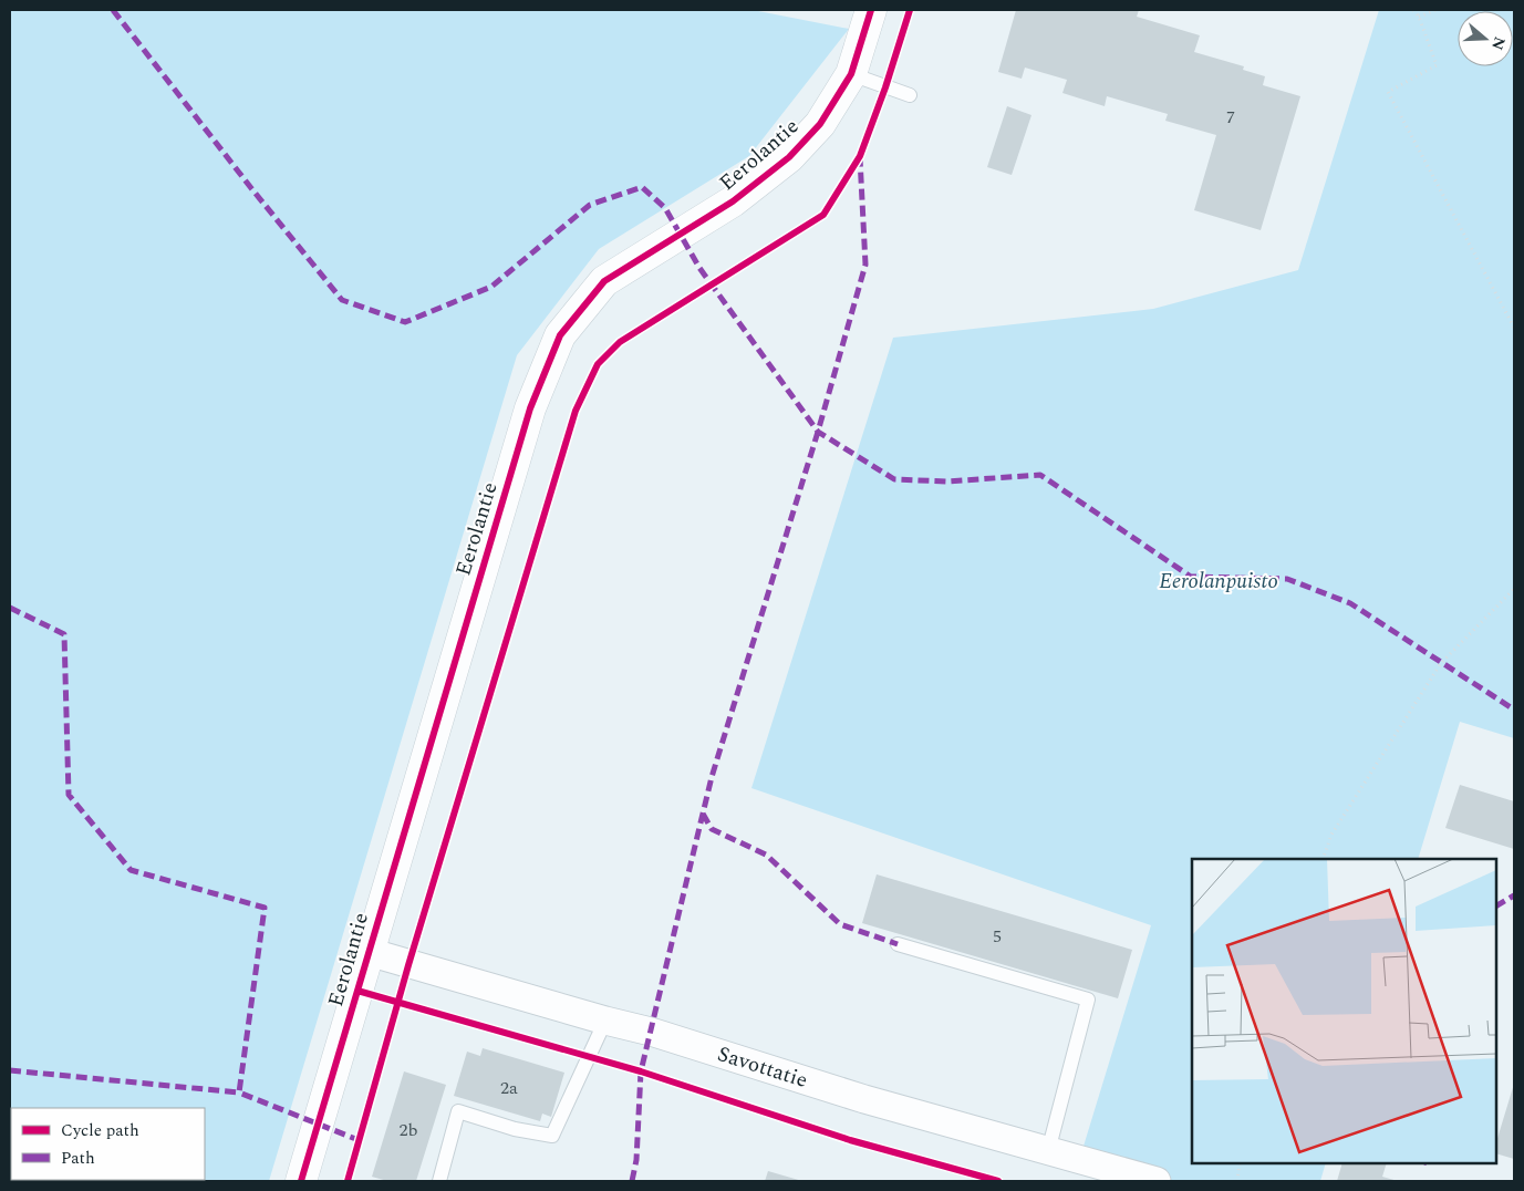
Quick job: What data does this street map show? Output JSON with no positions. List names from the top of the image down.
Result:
{
  "streets": {
    "street": ["Eerolantie", "Savottatie"]
  },
  "crossings": [
    ["Eerolantie", "Savottatie"]
  ],
  "parks": ["Eerolanpuisto"],
  "house_numbers": [
    "7",
    "5",
    "2a",
    "2b"
  ],
  "legend": ["Cycle path", "Path"],
  "north": "right"
}
